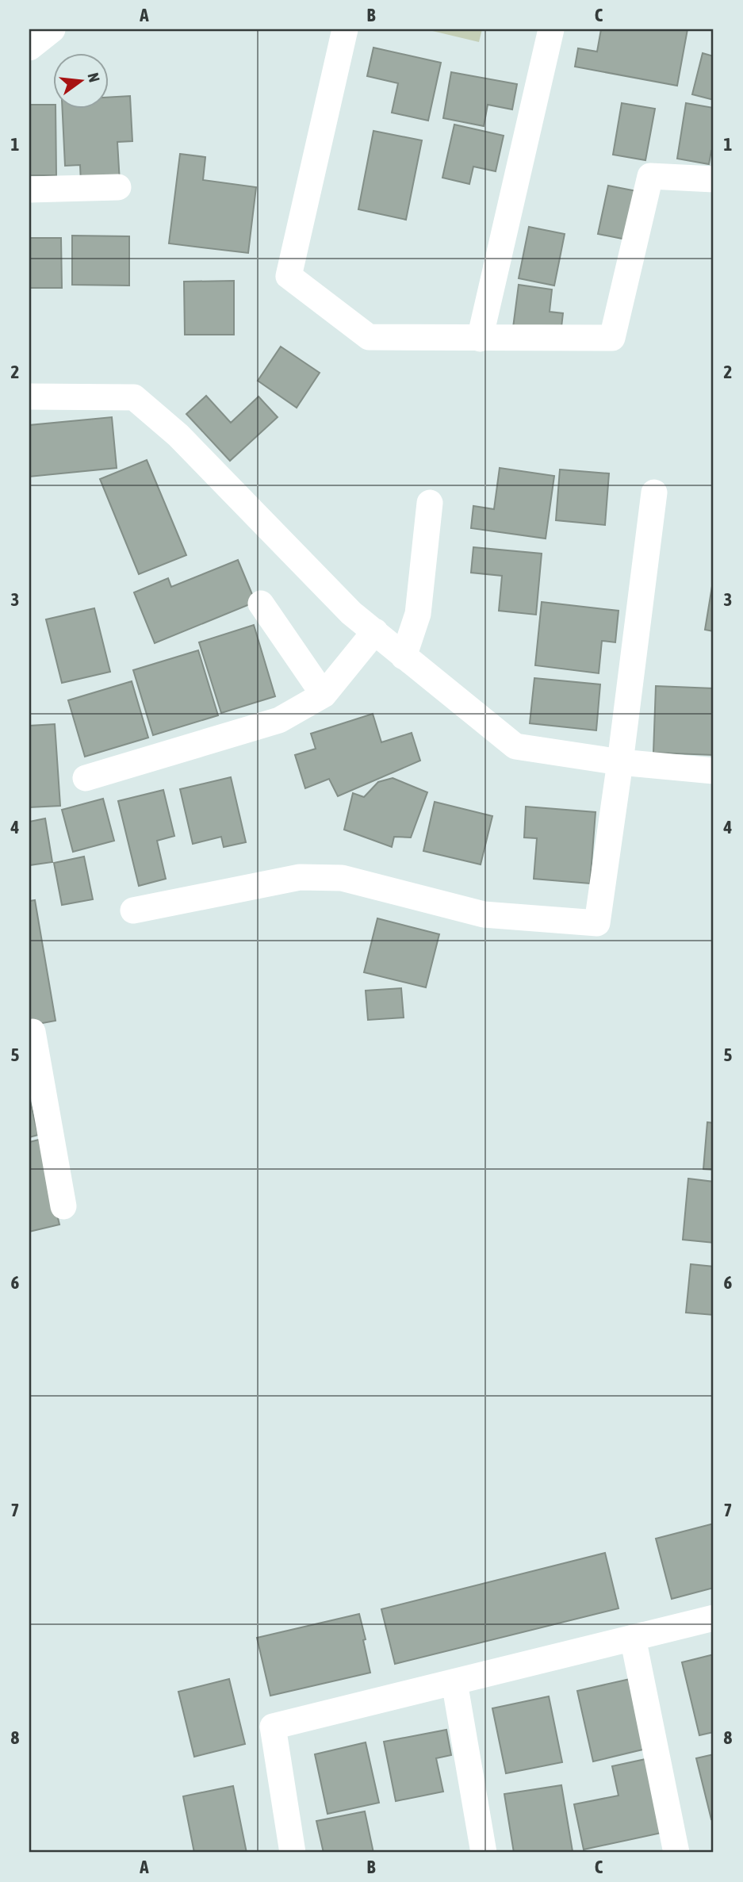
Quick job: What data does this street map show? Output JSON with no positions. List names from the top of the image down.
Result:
{
  "north": "right",
  "grid": {
    "columns": ["A", "B", "C"],
    "rows": [
      "1",
      "2",
      "3",
      "4",
      "5",
      "6",
      "7",
      "8"
    ]
  }
}
